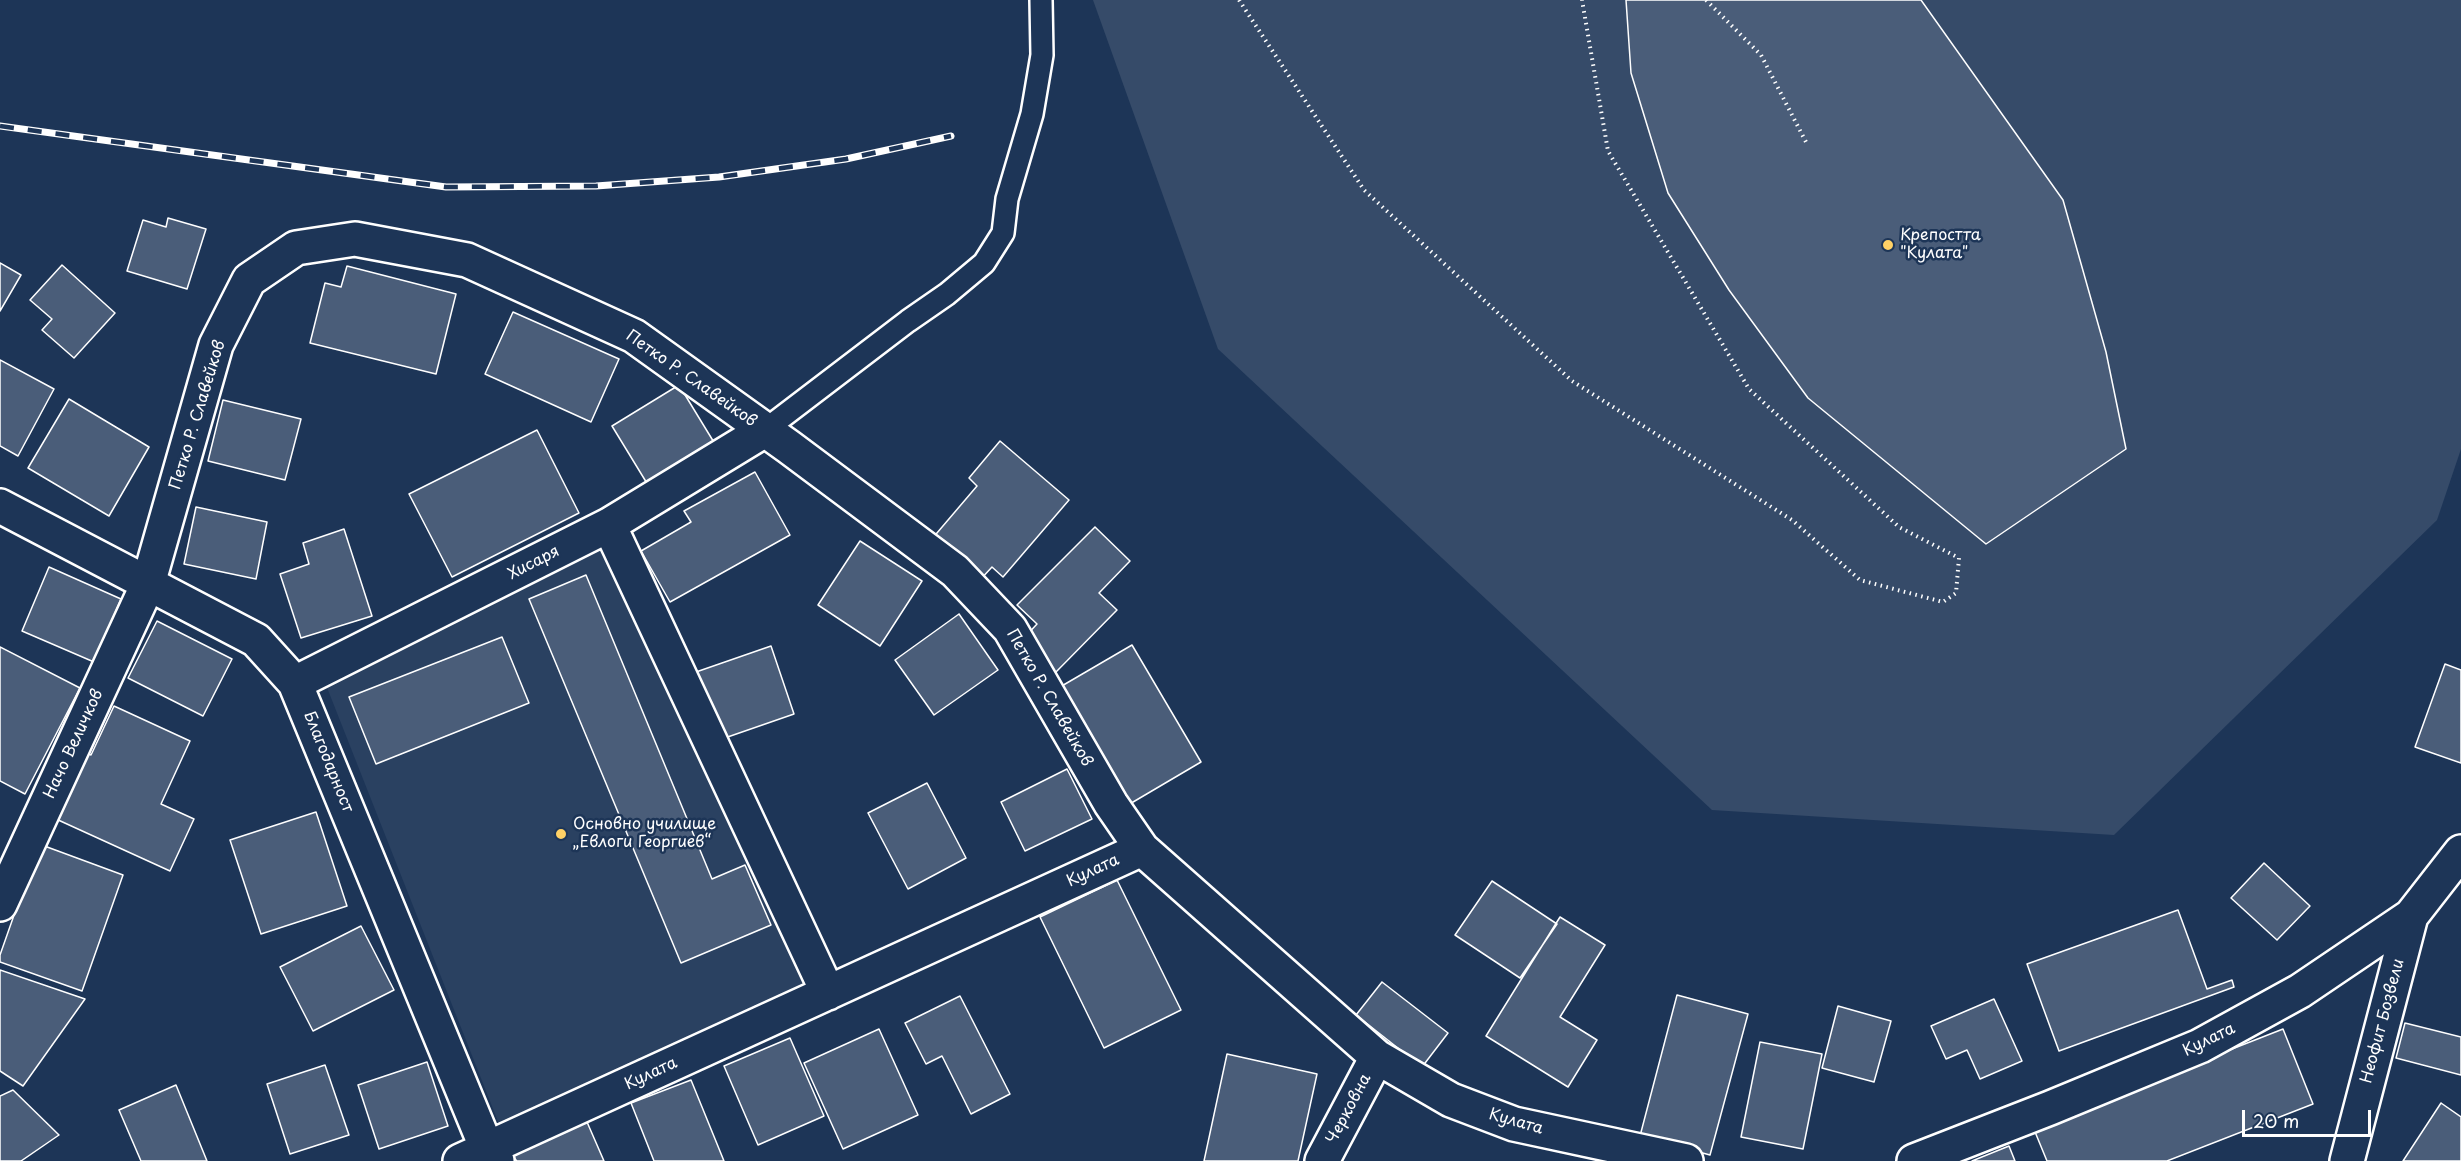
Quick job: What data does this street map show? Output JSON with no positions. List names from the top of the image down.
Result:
{
  "streets": {
    "street": [
      "Петко Р. Славейков",
      "Хисаря",
      "Начо Величков",
      "Благодарност",
      "Кулата",
      "Неофит Бозвели",
      "Черковна"
    ]
  },
  "crossings": [
    ["Петко Р. Славейков", "Хисаря"],
    ["Петко Р. Славейков", "Начо Величков"],
    ["Петко Р. Славейков", "Благодарност"],
    ["Петко Р. Славейков", "Кулата"],
    ["Хисаря", "Благодарност"],
    ["Начо Величков", "Благодарност"],
    ["Благодарност", "Кулата"],
    ["Кулата", "Неофит Бозвели"],
    ["Кулата", "Черковна"]
  ],
  "places": ["Крепостта \"Кулата\"", "Основно училище „Евлоги Георгиев“"],
  "scale_bar": "20 m"
}
